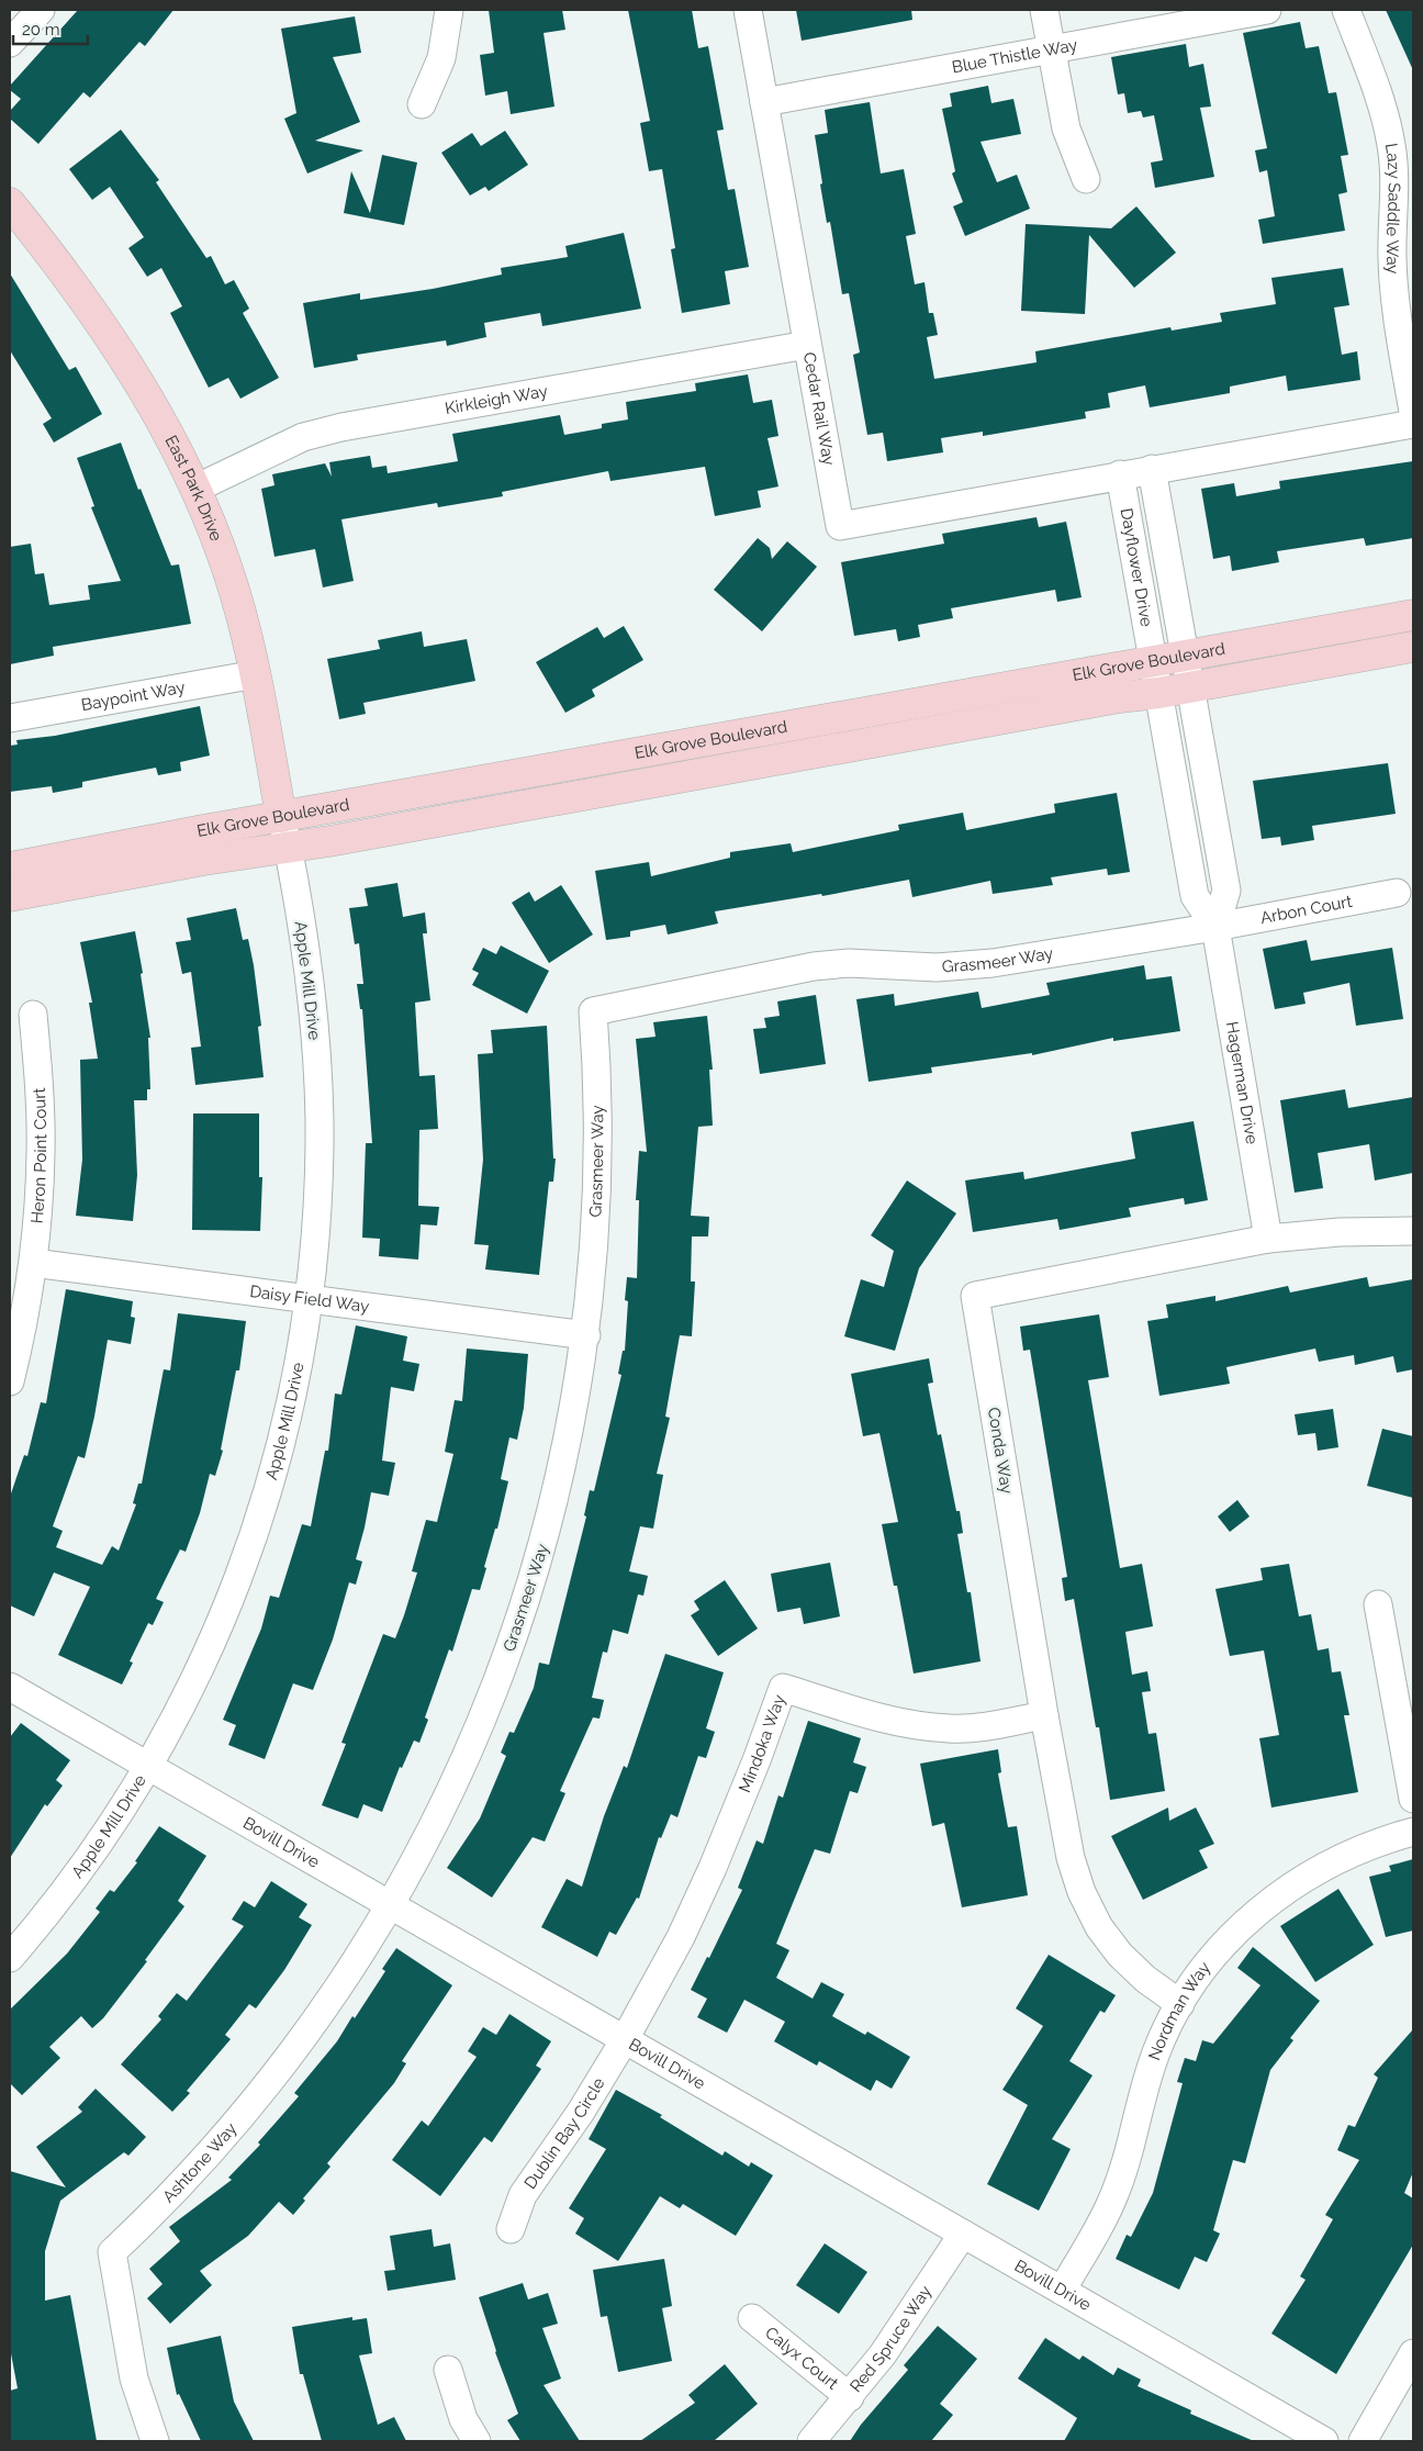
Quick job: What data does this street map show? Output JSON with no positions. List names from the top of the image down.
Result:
{
  "streets": {
    "main road": ["East Park Drive", "Elk Grove Boulevard"],
    "street": [
      "Blue Thistle Way",
      "Lazy Saddle Way",
      "Kirkleigh Way",
      "Cedar Rail Way",
      "Dayflower Drive",
      "Baypoint Way",
      "Arbon Court",
      "Grasmeer Way",
      "Apple Mill Drive",
      "Hagerman Drive",
      "Heron Point Court",
      "Daisy Field Way",
      "Conda Way",
      "Mindoka Way",
      "Bovill Drive",
      "Nordman Way",
      "Dublin Bay Circle",
      "Ashtone Way",
      "Red Spruce Way",
      "Calyx Court"
    ]
  },
  "crossings": [
    ["Blue Thistle Way", "Cedar Rail Way"],
    ["Kirkleigh Way", "Cedar Rail Way"],
    ["Kirkleigh Way", "East Park Drive"],
    ["Cedar Rail Way", "Dayflower Drive"],
    ["East Park Drive", "Elk Grove Boulevard"],
    ["East Park Drive", "Baypoint Way"],
    ["East Park Drive", "Apple Mill Drive"],
    ["Dayflower Drive", "Elk Grove Boulevard"],
    ["Dayflower Drive", "Hagerman Drive"],
    ["Elk Grove Boulevard", "Apple Mill Drive"],
    ["Elk Grove Boulevard", "Hagerman Drive"],
    ["Arbon Court", "Grasmeer Way"],
    ["Arbon Court", "Hagerman Drive"],
    ["Grasmeer Way", "Hagerman Drive"],
    ["Grasmeer Way", "Daisy Field Way"],
    ["Grasmeer Way", "Bovill Drive"],
    ["Grasmeer Way", "Ashtone Way"],
    ["Apple Mill Drive", "Daisy Field Way"],
    ["Apple Mill Drive", "Bovill Drive"],
    ["Hagerman Drive", "Conda Way"],
    ["Heron Point Court", "Daisy Field Way"],
    ["Conda Way", "Mindoka Way"],
    ["Conda Way", "Nordman Way"],
    ["Mindoka Way", "Bovill Drive"],
    ["Mindoka Way", "Dublin Bay Circle"],
    ["Bovill Drive", "Nordman Way"],
    ["Bovill Drive", "Dublin Bay Circle"],
    ["Bovill Drive", "Ashtone Way"],
    ["Bovill Drive", "Red Spruce Way"],
    ["Red Spruce Way", "Calyx Court"]
  ],
  "scale_bar": "20 m"
}
